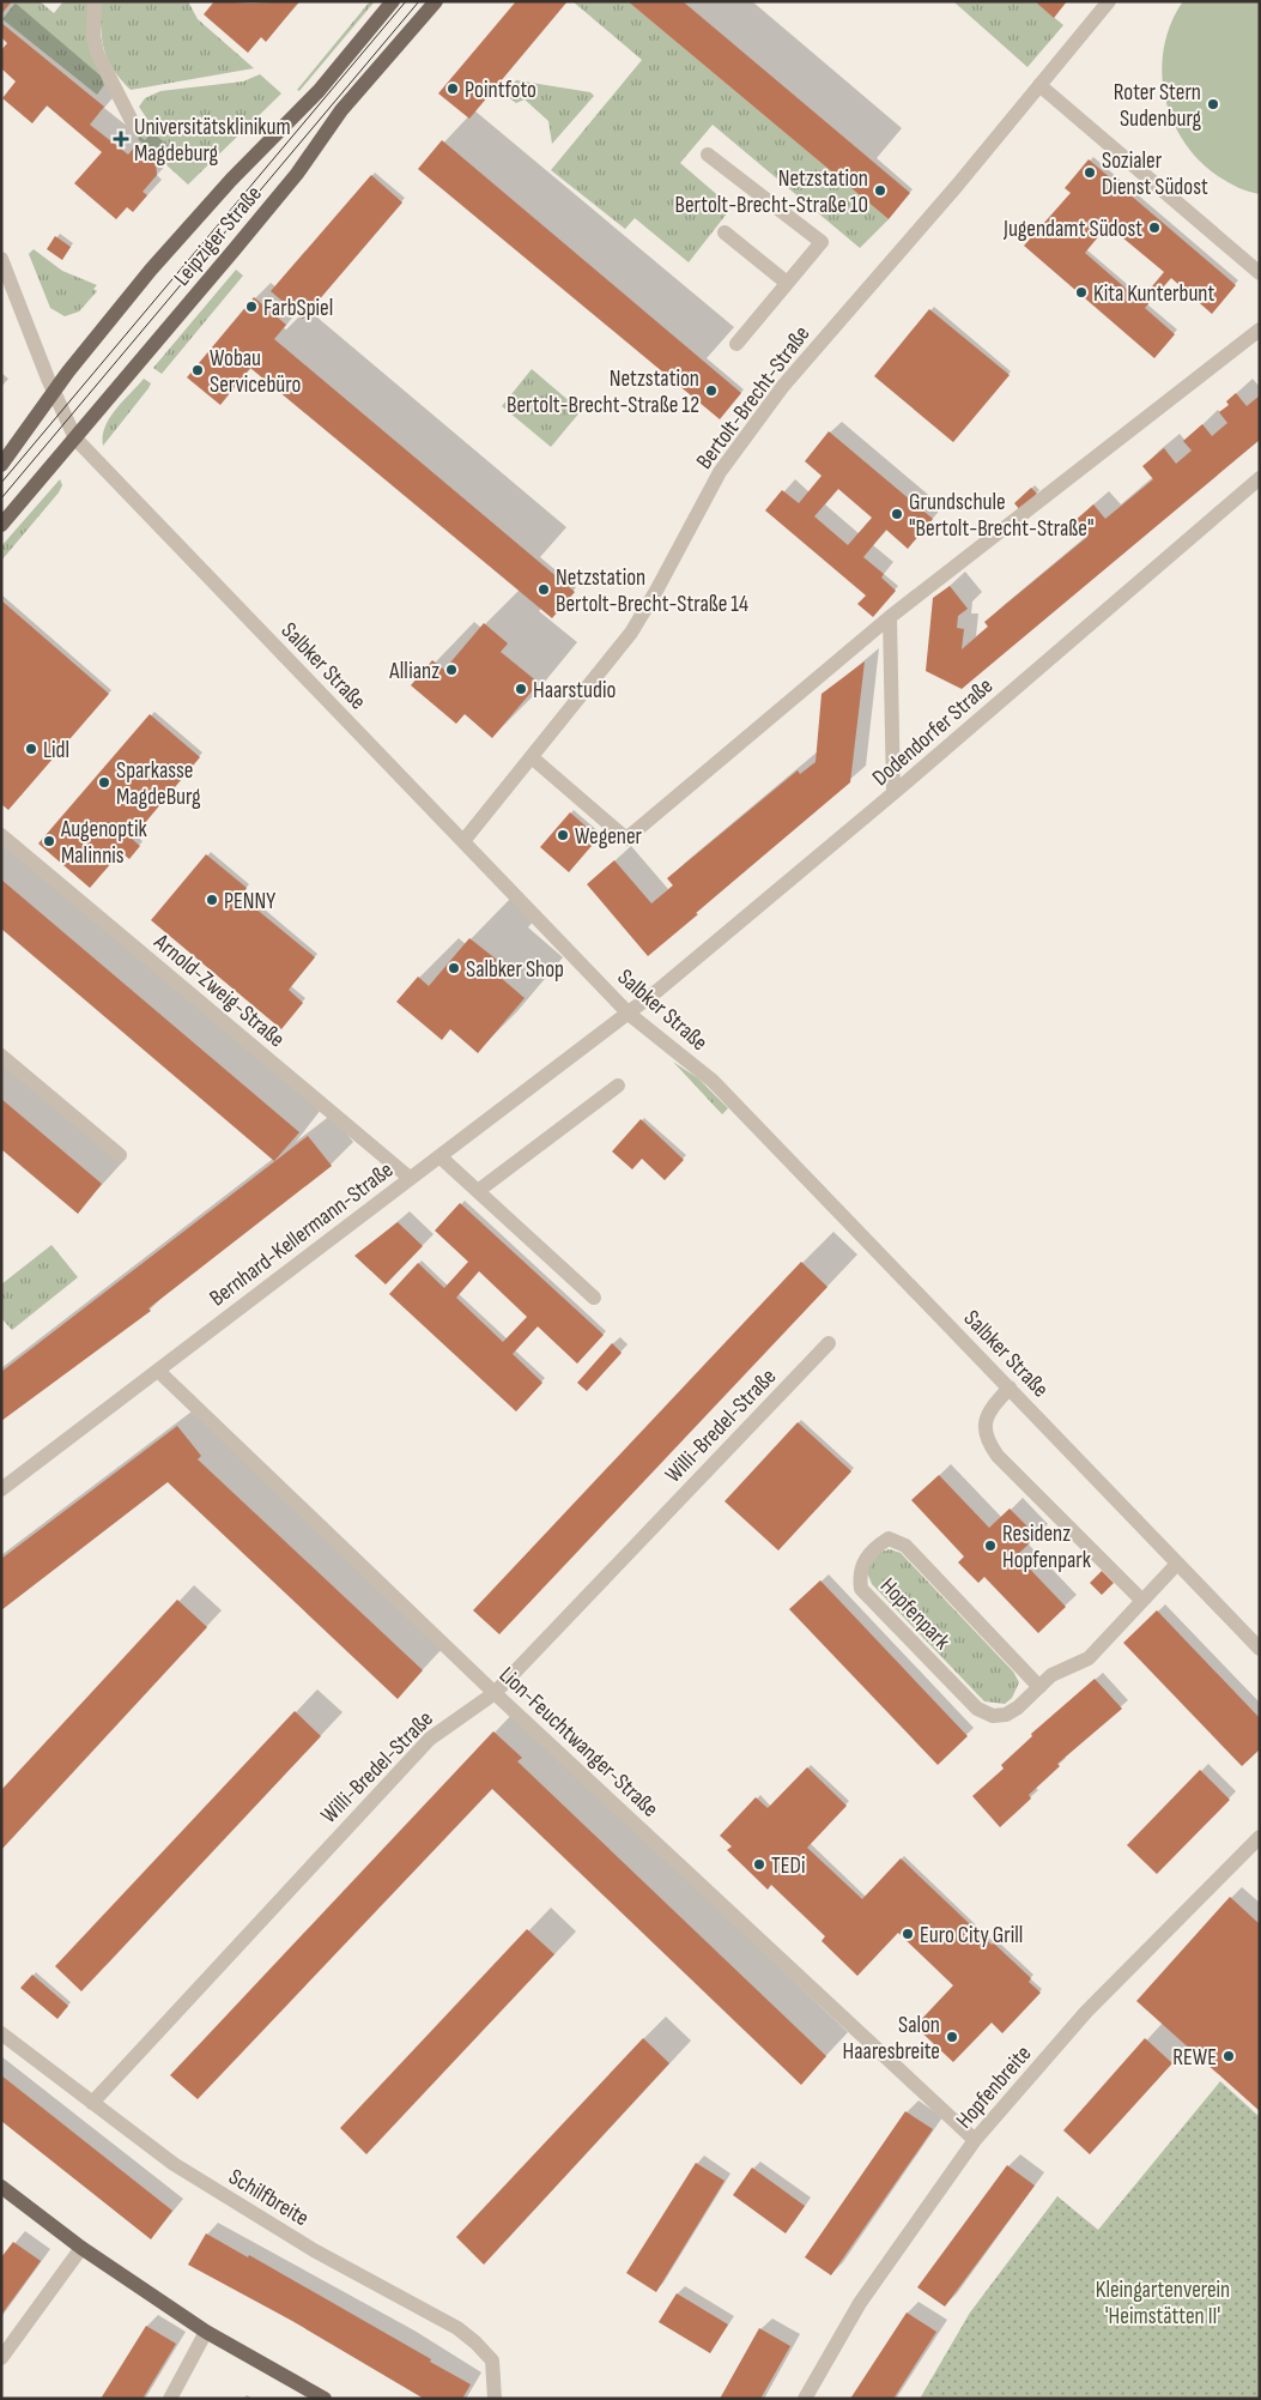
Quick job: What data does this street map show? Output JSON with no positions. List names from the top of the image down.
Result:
{
  "streets": {
    "main road": ["Leipziger Straße"],
    "street": [
      "Bertolt-Brecht-Straße",
      "Salbker Straße",
      "Dodendorfer Straße",
      "Arnold-Zweig-Straße",
      "Bernhard-Kellermann-Straße",
      "Willi-Bredel-Straße",
      "Hopfenpark",
      "Lion-Feuchtwanger-Straße",
      "Hopfenbreite",
      "Schilfbreite"
    ]
  },
  "crossings": [
    ["Leipziger Straße", "Salbker Straße"],
    ["Bertolt-Brecht-Straße", "Salbker Straße"],
    ["Salbker Straße", "Dodendorfer Straße"],
    ["Salbker Straße", "Bernhard-Kellermann-Straße"],
    ["Salbker Straße", "Hopfenpark"],
    ["Dodendorfer Straße", "Bernhard-Kellermann-Straße"],
    ["Arnold-Zweig-Straße", "Bernhard-Kellermann-Straße"],
    ["Bernhard-Kellermann-Straße", "Lion-Feuchtwanger-Straße"],
    ["Willi-Bredel-Straße", "Lion-Feuchtwanger-Straße"],
    ["Willi-Bredel-Straße", "Schilfbreite"],
    ["Lion-Feuchtwanger-Straße", "Hopfenbreite"]
  ],
  "parks": ["Kleingartenverein 'Heimstätten II'"],
  "places": {
    "other": [
      "Pointfoto",
      "Roter Stern Sudenburg",
      "Sozialer Dienst Südost",
      "Netzstation Bertolt-Brecht-Straße 10",
      "Jugendamt Südost",
      "Kita Kunterbunt",
      "FarbSpiel",
      "Wobau Servicebüro",
      "Netzstation Bertolt-Brecht-Straße 12",
      "Grundschule \"Bertolt-Brecht-Straße\"",
      "Netzstation Bertolt-Brecht-Straße 14",
      "Allianz",
      "Haarstudio",
      "Lidl",
      "Sparkasse MagdeBurg",
      "Wegener",
      "Augenoptik Malinnis",
      "PENNY",
      "Salbker Shop",
      "Residenz Hopfenpark",
      "TEDi",
      "Euro City Grill",
      "Salon Haaresbreite",
      "REWE"
    ],
    "health": ["Universitätsklinikum Magdeburg"]
  }
}
